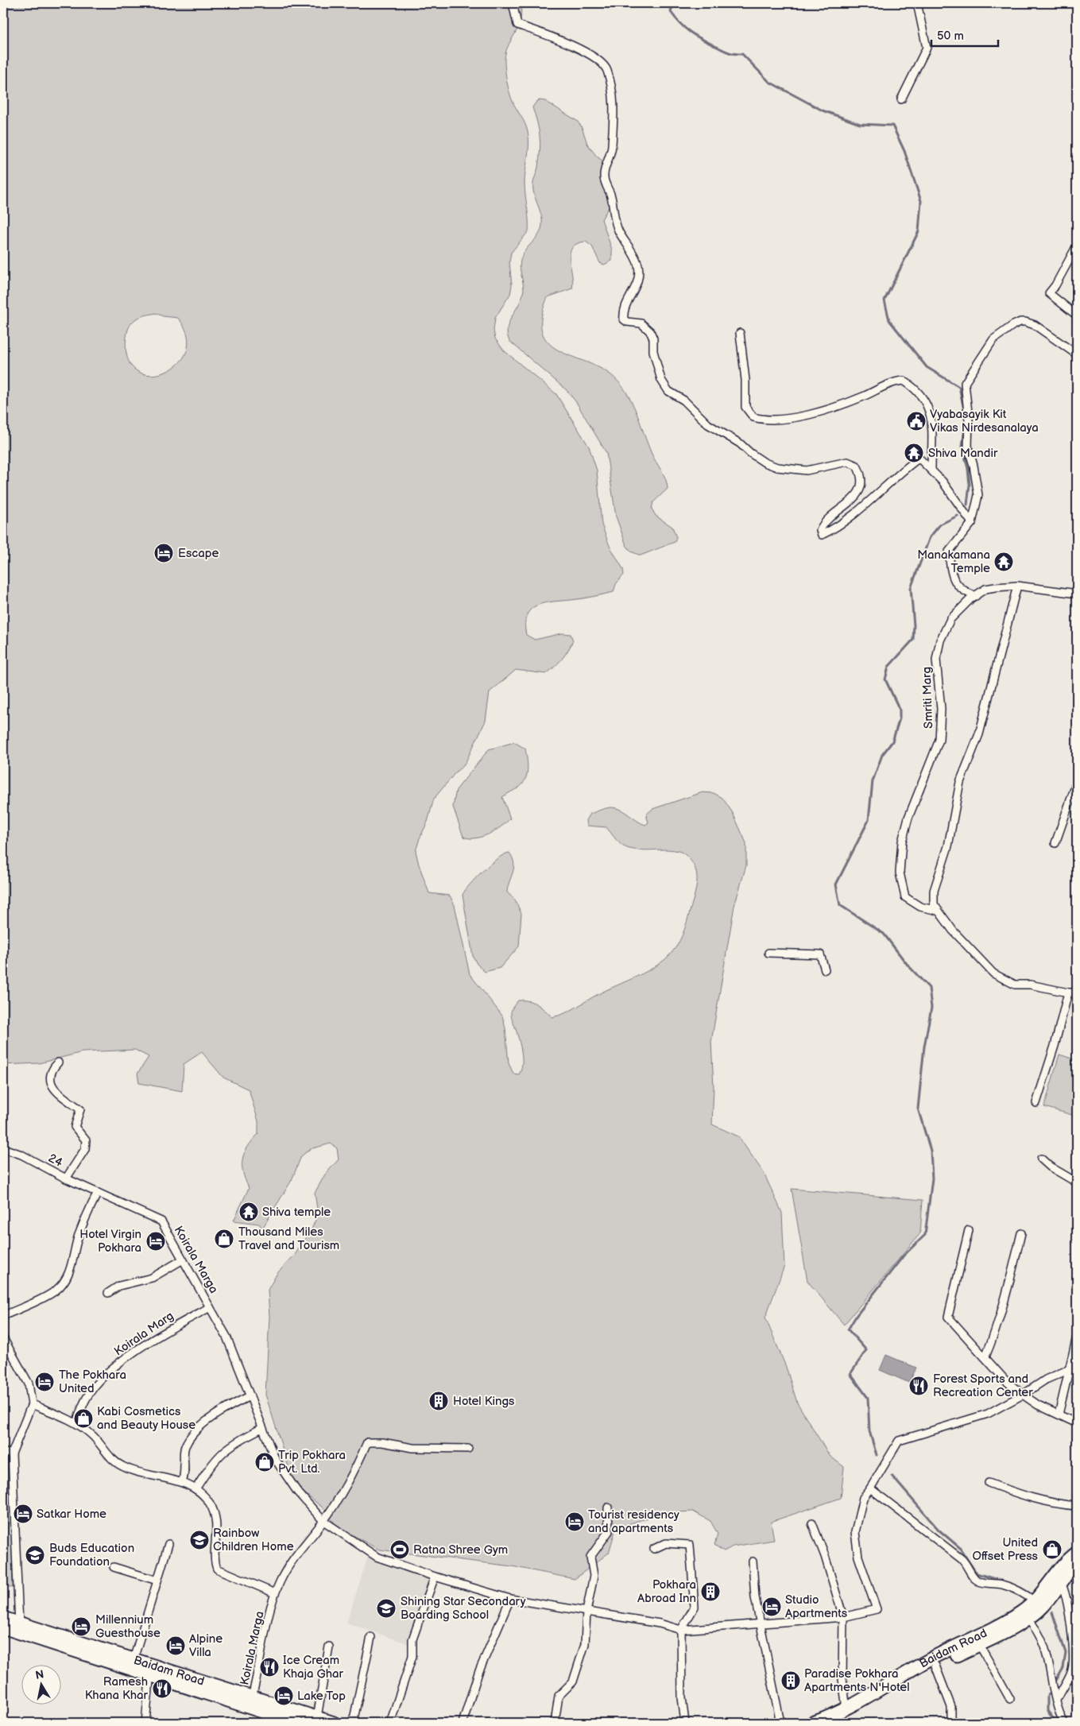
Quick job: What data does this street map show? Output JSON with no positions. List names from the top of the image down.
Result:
{
  "streets": {
    "main road": ["Baidam Road"],
    "street": [
      "Smriti Marg",
      "24",
      "Koirala Marga",
      "Koirala Marg"
    ]
  },
  "crossings": [
    ["24", "Koirala Marga"],
    ["Koirala Marga", "Koirala Marg"],
    ["Koirala Marga", "Baidam Road"]
  ],
  "places": {
    "public building": ["Vyabasayik Kit Vikas Nirdesanalaya"],
    "temple": ["Shiva Mandir", "Manakamana Temple", "Shiva temple"],
    "hotel": [
      "Escape",
      "Hotel Virgin Pokhara",
      "The Pokhara United",
      "Satkar Home",
      "Tourist residency and apartments",
      "Studio Apartments",
      "Millennium Guesthouse",
      "Alpine Villa",
      "Lake Top"
    ],
    "shop": [
      "Thousand Miles Travel and Tourism",
      "Kabi Cosmetics and Beauty House",
      "Trip Pokhara Pvt. Ltd.",
      "United Offset Press"
    ],
    "restaurant": ["Forest Sports and Recreation Center", "Ice Cream Khaja Ghar", "Ramesh Khana Khar"],
    "building": ["Hotel Kings", "Pokhara Abroad Inn", "Paradise Pokhara Apartments N'Hotel"],
    "school or university": ["Rainbow Children Home", "Buds Education Foundation", "Shining Star Secondary Boarding School"],
    "sports": ["Ratna Shree Gym"]
  },
  "scale_bar": "50 m",
  "north": "top"
}
